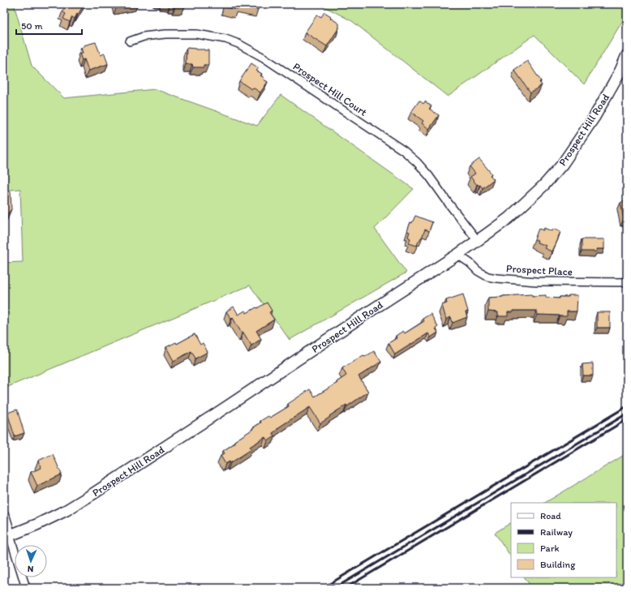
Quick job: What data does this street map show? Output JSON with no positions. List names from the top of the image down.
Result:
{
  "streets": {
    "street": ["Prospect Hill Court", "Prospect Hill Road", "Prospect Place"]
  },
  "crossings": [
    ["Prospect Hill Court", "Prospect Hill Road"],
    ["Prospect Hill Road", "Prospect Place"]
  ],
  "legend": [
    "Road",
    "Railway",
    "Park",
    "Building"
  ],
  "scale_bar": "50 m",
  "north": "bottom"
}
